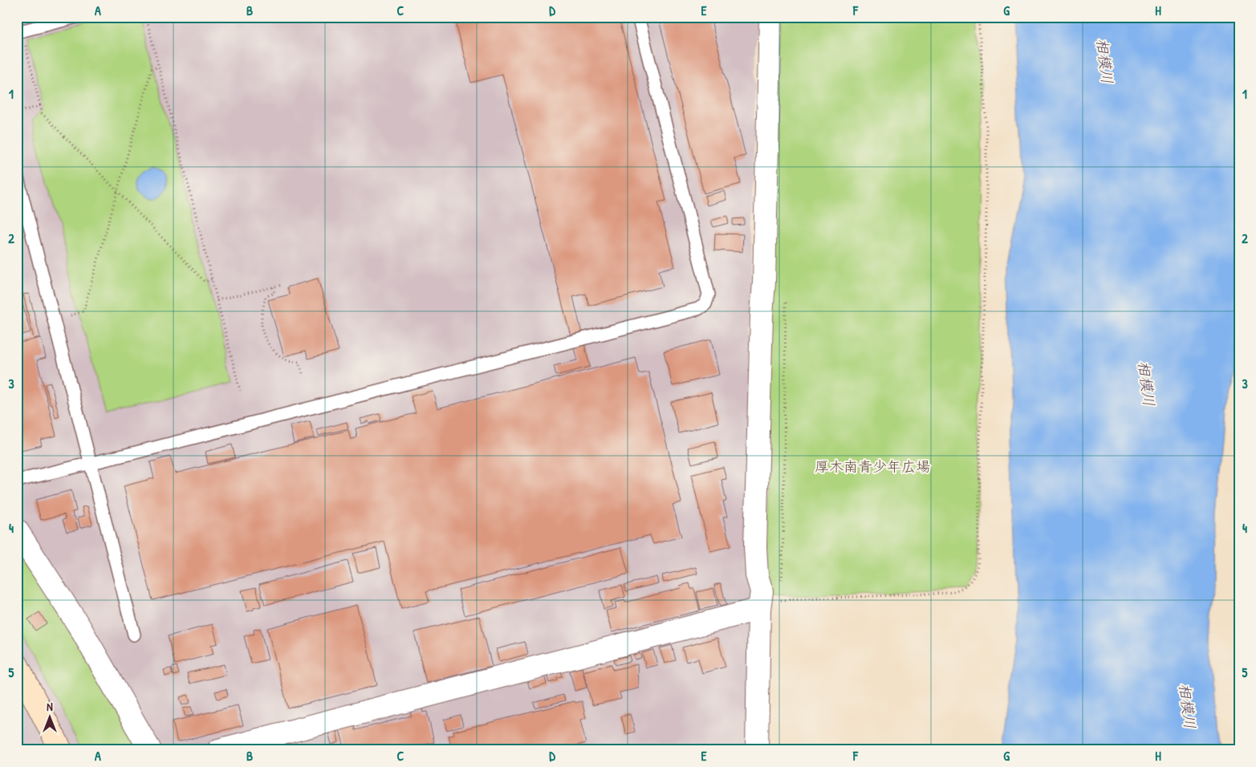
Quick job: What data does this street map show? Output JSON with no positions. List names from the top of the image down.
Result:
{
  "water": ["相模川"],
  "parks": ["厚木南青少年広場"],
  "north": "top",
  "grid": {
    "columns": [
      "A",
      "B",
      "C",
      "D",
      "E",
      "F",
      "G",
      "H"
    ],
    "rows": [
      "1",
      "2",
      "3",
      "4",
      "5"
    ]
  }
}
